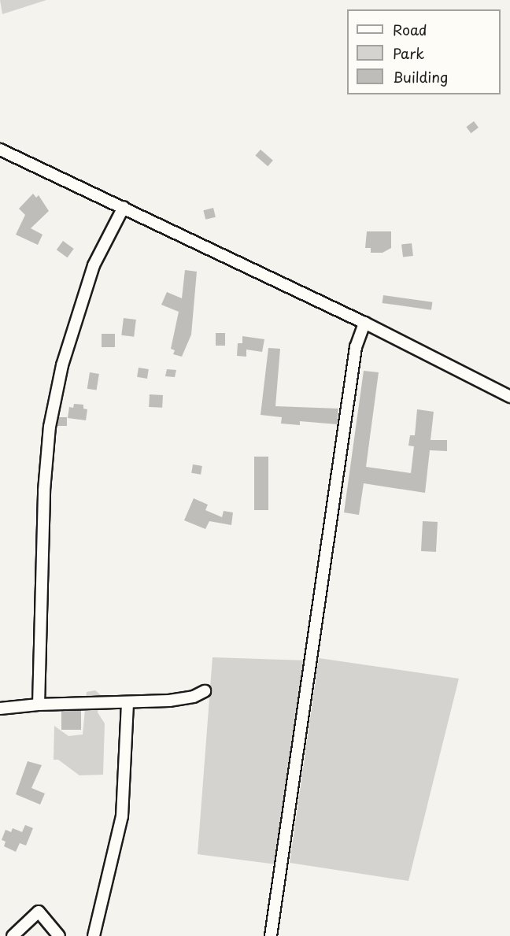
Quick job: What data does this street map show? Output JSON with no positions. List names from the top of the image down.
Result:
{
  "legend": ["Road", "Park", "Building"]
}
